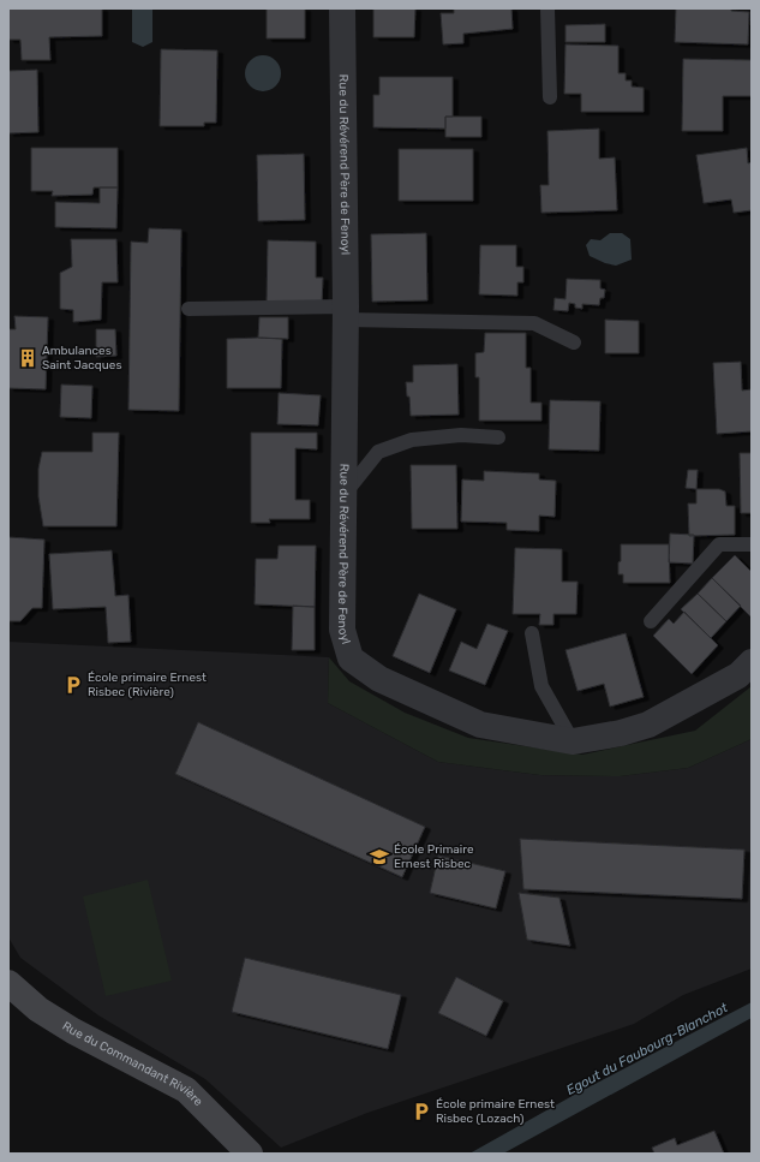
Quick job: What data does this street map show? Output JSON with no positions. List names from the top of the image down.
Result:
{
  "streets": {
    "street": ["Rue du Révérend Père de Fenoyl", "Rue du Commandant Rivière"]
  },
  "water": ["Egout du Faubourg-Blanchot"],
  "places": {
    "building": ["Ambulances Saint Jacques"],
    "parking": ["École primaire Ernest Risbec (Rivière)", "École primaire Ernest Risbec (Lozach)"],
    "school or university": ["École Primaire Ernest Risbec"]
  }
}
